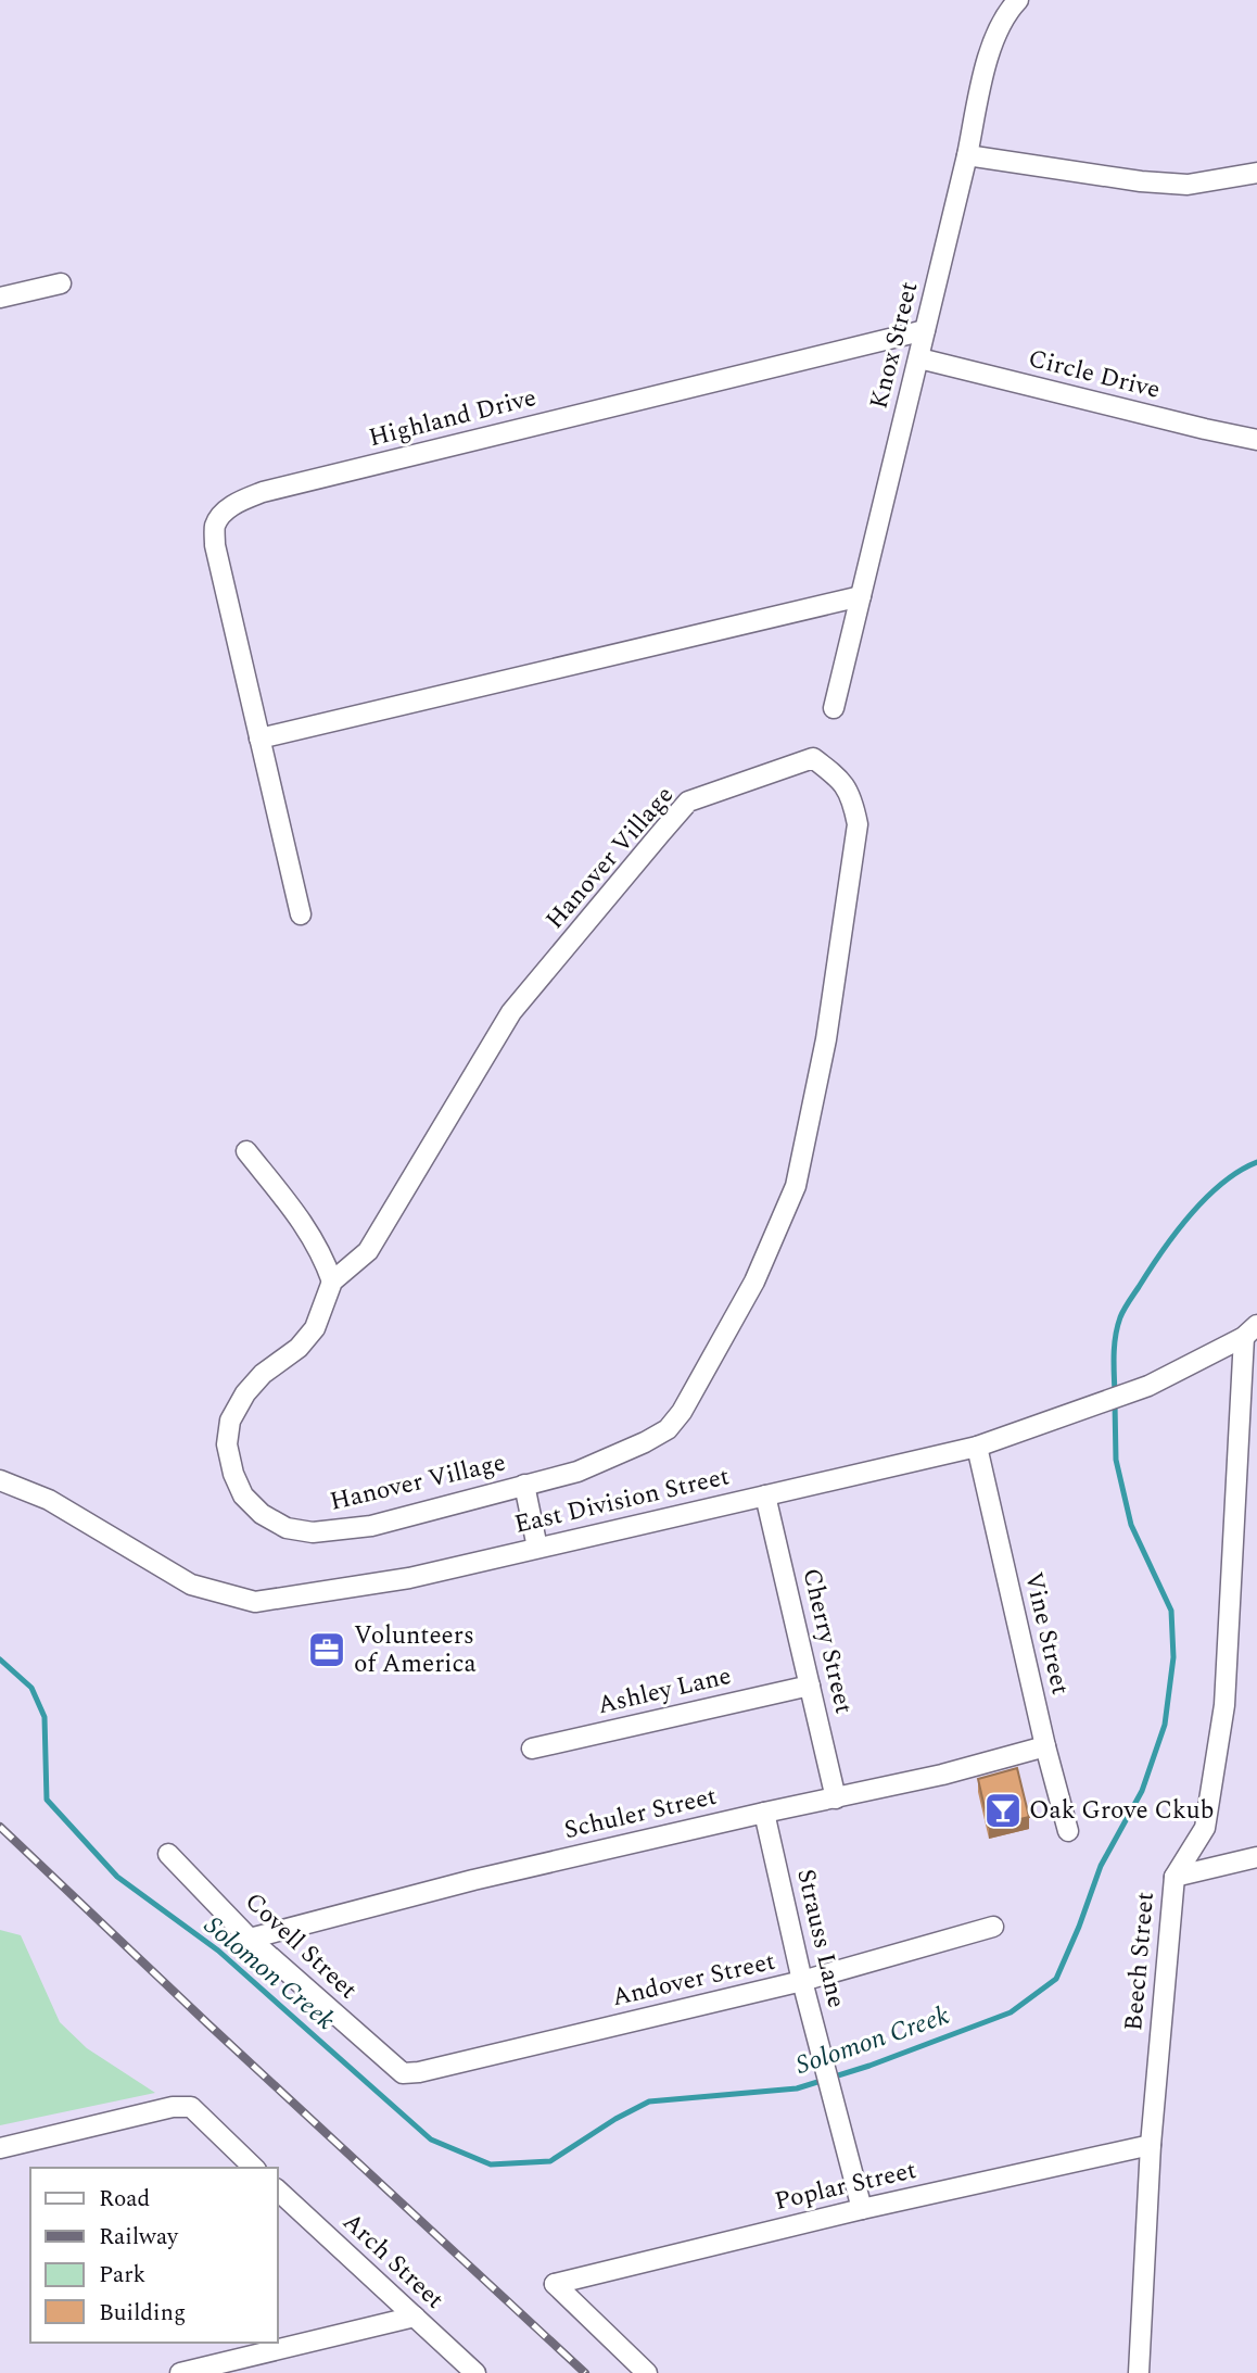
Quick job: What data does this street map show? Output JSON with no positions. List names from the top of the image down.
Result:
{
  "streets": {
    "street": [
      "Knox Street",
      "Circle Drive",
      "Highland Drive",
      "Hanover Village",
      "East Division Street",
      "Vine Street",
      "Cherry Street",
      "Ashley Lane",
      "Schuler Street",
      "Strauss Lane",
      "Covell Street",
      "Beech Street",
      "Andover Street",
      "Poplar Street",
      "Arch Street"
    ]
  },
  "crossings": [
    ["Knox Street", "Circle Drive"],
    ["Knox Street", "Highland Drive"],
    ["Hanover Village", "East Division Street"],
    ["East Division Street", "Vine Street"],
    ["East Division Street", "Cherry Street"],
    ["East Division Street", "Beech Street"],
    ["Vine Street", "Schuler Street"],
    ["Cherry Street", "Ashley Lane"],
    ["Cherry Street", "Schuler Street"],
    ["Schuler Street", "Strauss Lane"],
    ["Schuler Street", "Covell Street"],
    ["Strauss Lane", "Andover Street"],
    ["Strauss Lane", "Poplar Street"],
    ["Covell Street", "Andover Street"],
    ["Beech Street", "Poplar Street"]
  ],
  "water": ["Solomon Creek"],
  "places": {
    "office": ["Volunteers of America"],
    "bar": ["Oak Grove Ckub"]
  },
  "legend": [
    "Road",
    "Railway",
    "Park",
    "Building"
  ]
}
